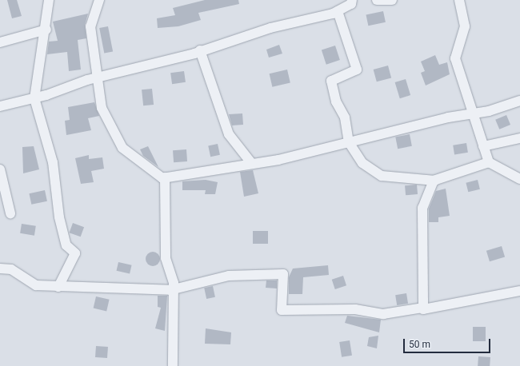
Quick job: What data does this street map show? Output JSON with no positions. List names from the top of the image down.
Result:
{
  "scale_bar": "50 m"
}
